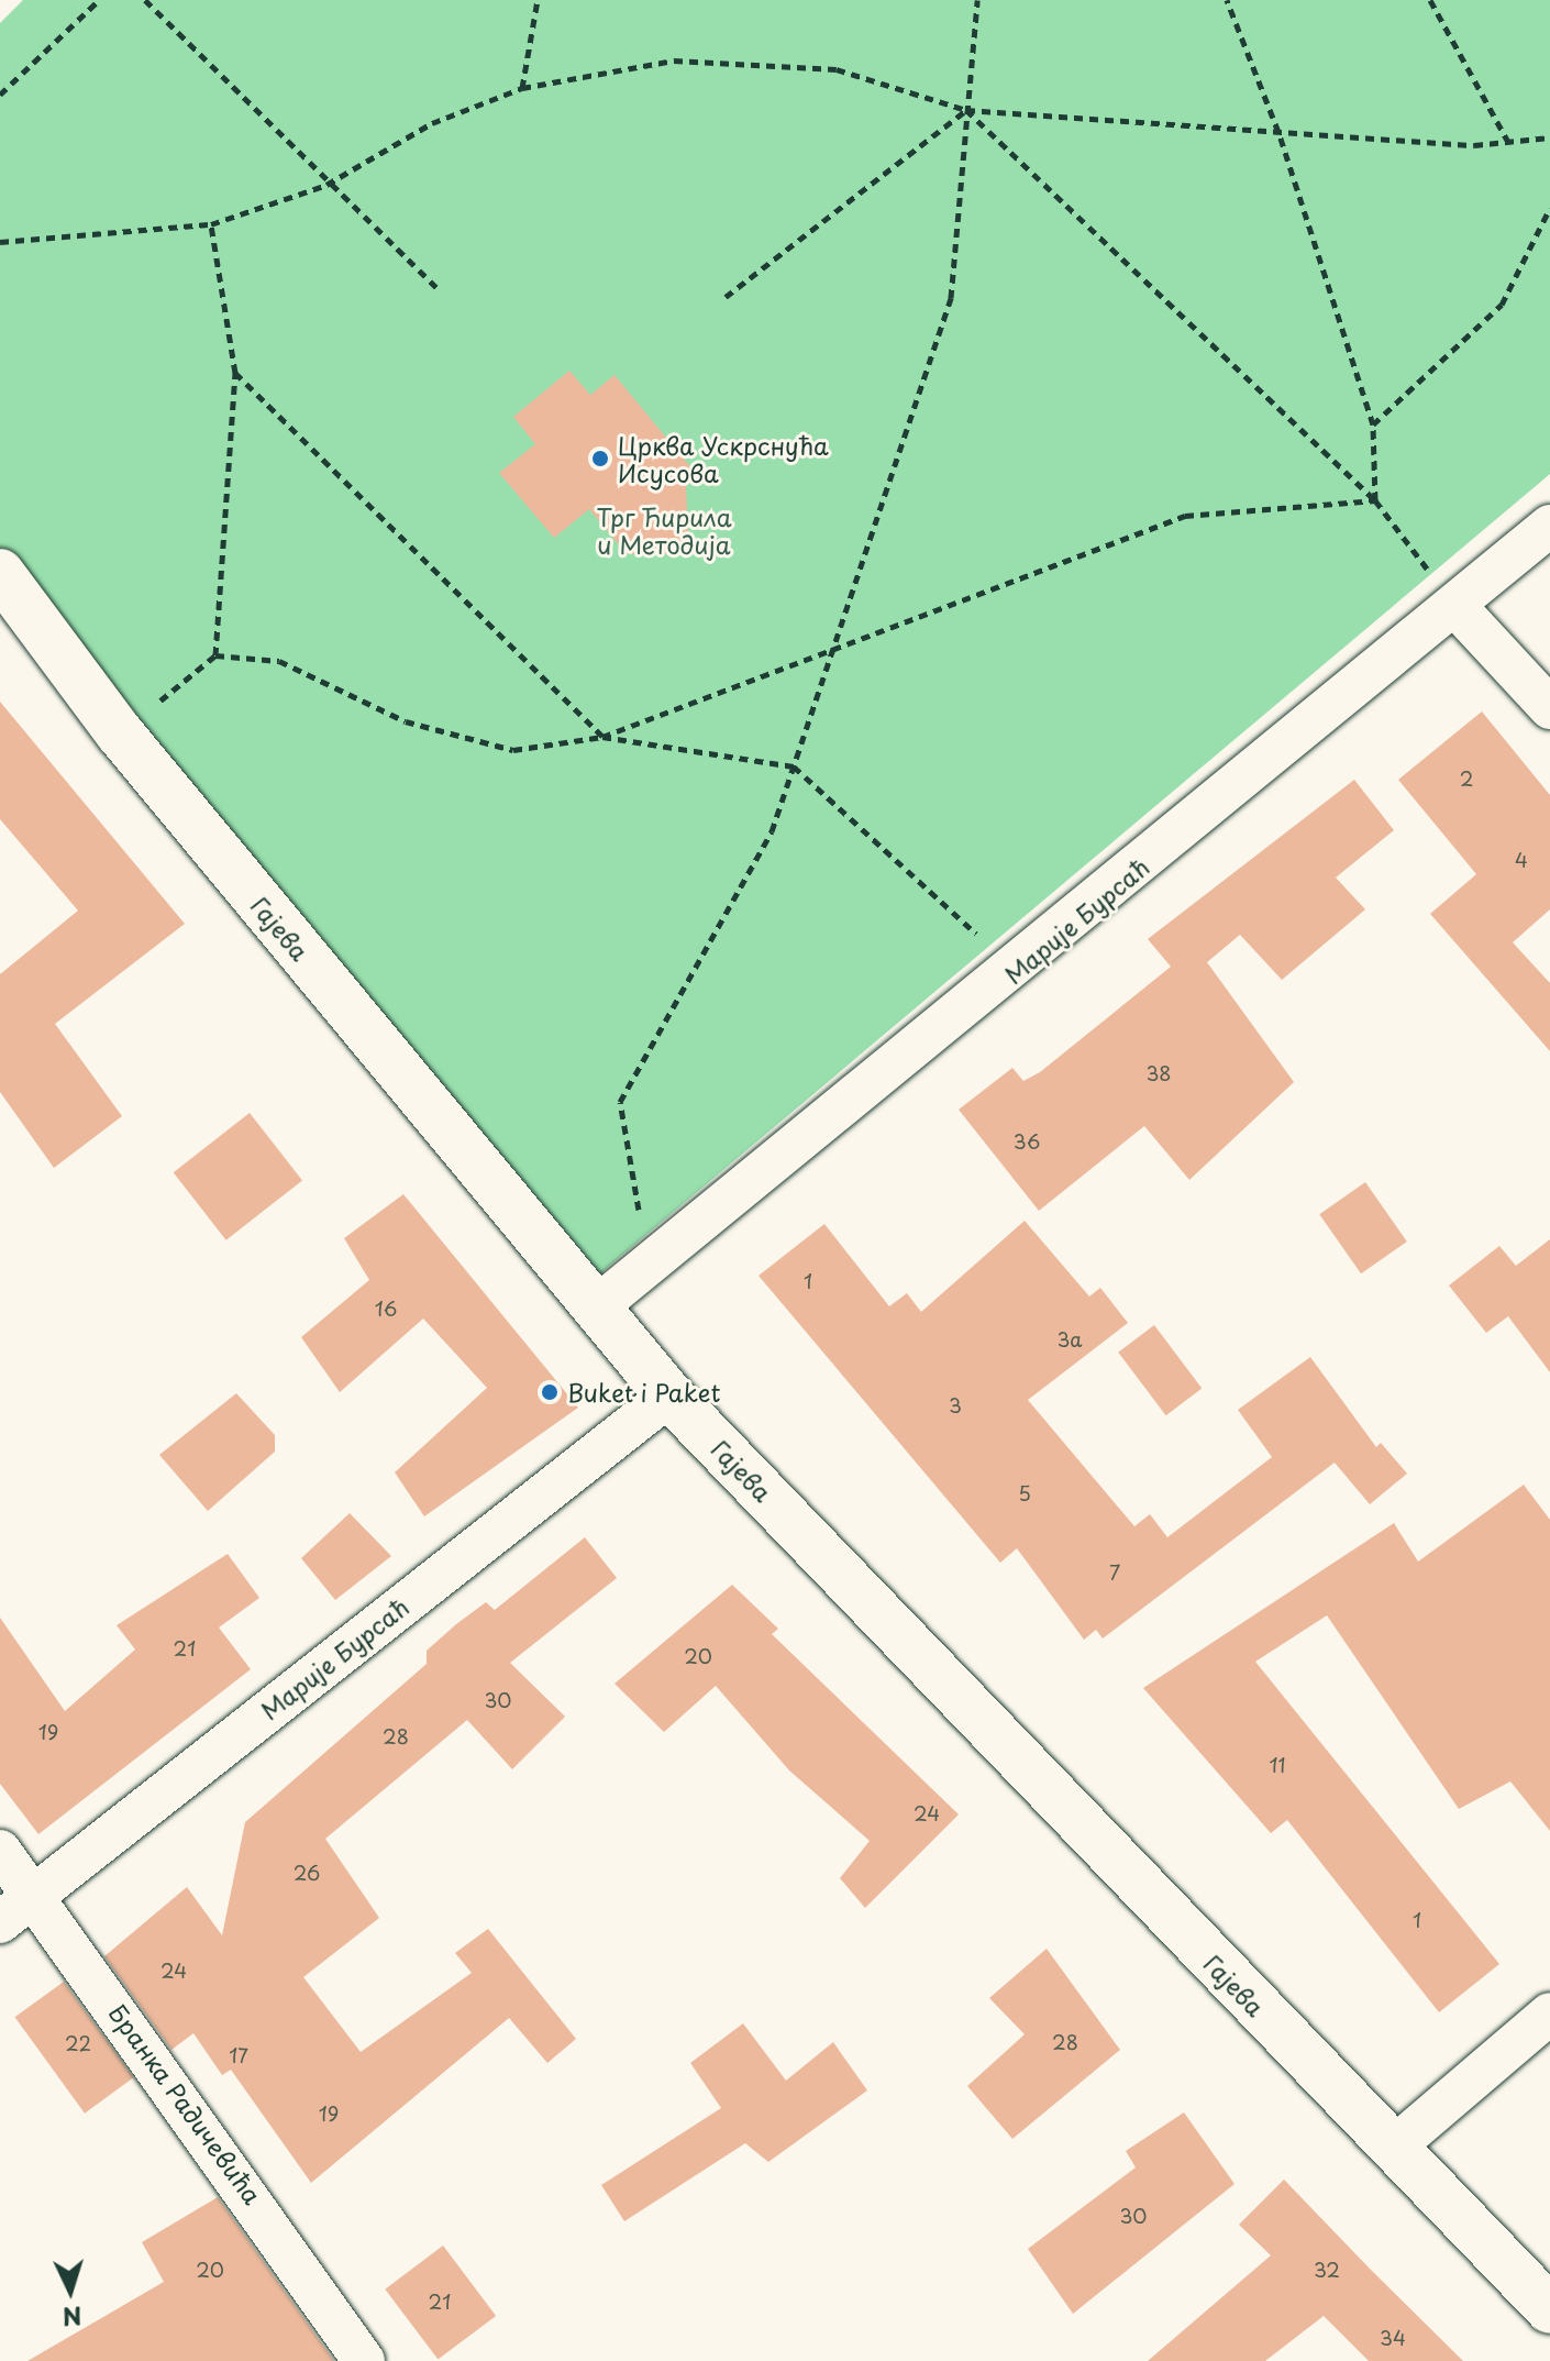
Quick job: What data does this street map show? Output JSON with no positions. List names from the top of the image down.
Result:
{
  "streets": {
    "street": ["Марије Бурсаћ", "Гајева", "Бранка Радичевића"]
  },
  "crossings": [
    ["Марије Бурсаћ", "Гајева"],
    ["Марије Бурсаћ", "Бранка Радичевића"]
  ],
  "parks": ["Трг Ћирила и Методија"],
  "places": ["Црква Ускрснућа Исусова", "Buket i Paket"],
  "house_numbers": [
    "2",
    "4",
    "38",
    "36",
    "1",
    "16",
    "3a",
    "3",
    "5",
    "7",
    "21",
    "20",
    "30",
    "19",
    "28",
    "11",
    "24",
    "26",
    "1",
    "24",
    "28",
    "22",
    "17",
    "19",
    "30",
    "20",
    "32",
    "21",
    "34"
  ],
  "north": "bottom"
}
